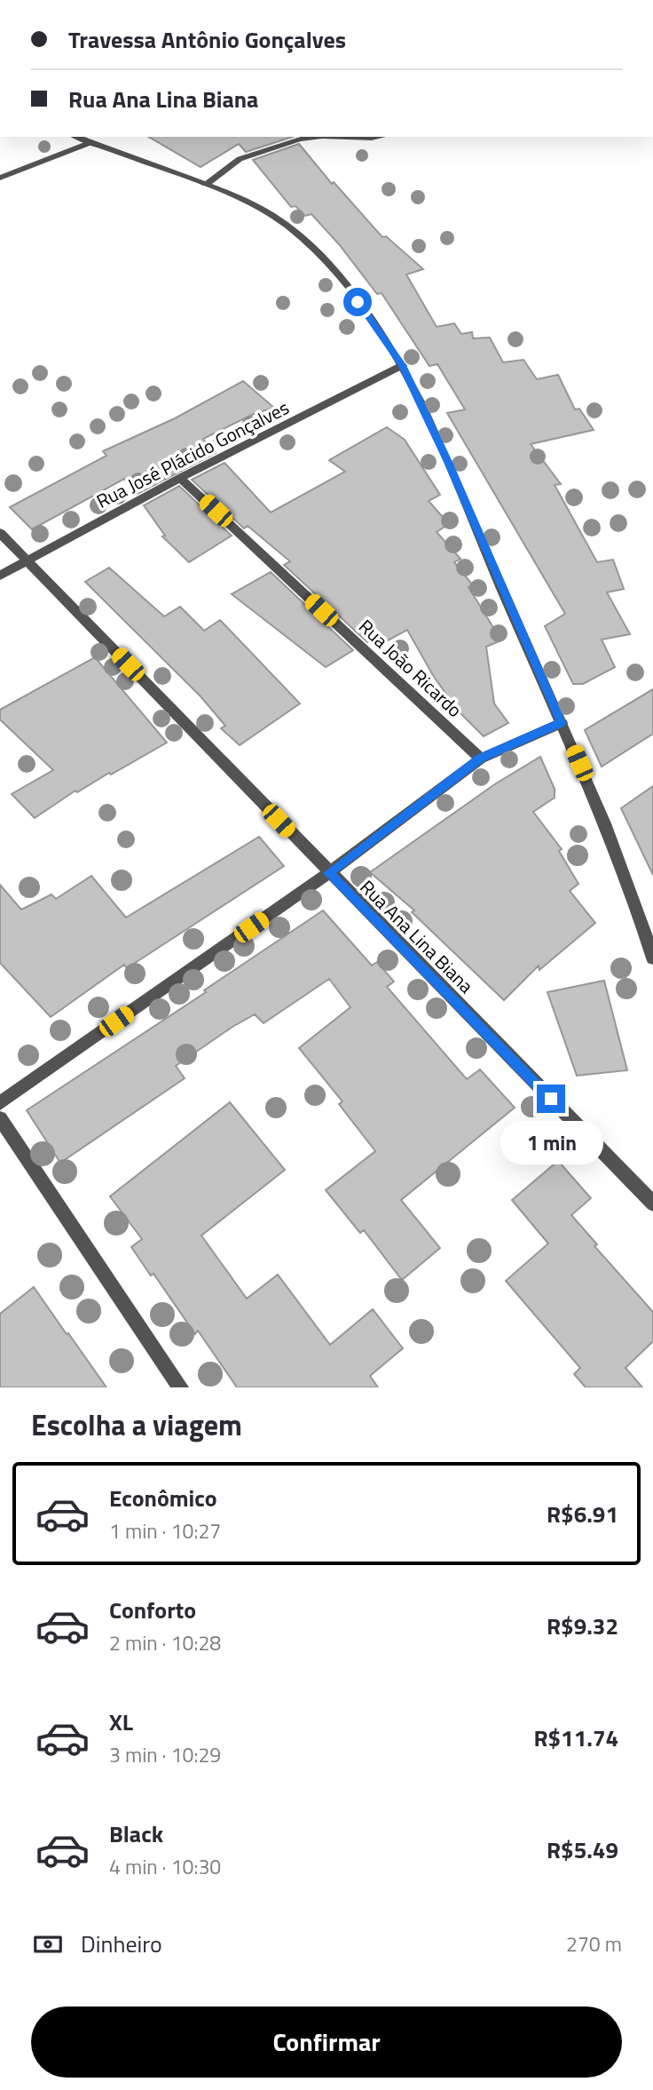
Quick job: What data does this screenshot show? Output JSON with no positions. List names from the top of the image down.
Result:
{
  "streets": {
    "street": ["Rua José Plácido Gonçalves", "Rua João Ricardo", "Rua Ana Lina Biana"]
  },
  "crossings": [
    ["Rua José Plácido Gonçalves", "Rua João Ricardo"],
    ["Rua José Plácido Gonçalves", "Rua Ana Lina Biana"]
  ],
  "page": {
    "banner": ["Travessa Antônio Gonçalves", "Rua Ana Lina Biana"],
    "bubble": "1 min",
    "heading": "Escolha a viagem",
    "list": [
      {
        "name": "Econômico",
        "note": "1 min · 10:27",
        "value": "R$6.91"
      },
      {
        "name": "Conforto",
        "note": "2 min · 10:28",
        "value": "R$9.32"
      },
      {
        "name": "XL",
        "note": "3 min · 10:29",
        "value": "R$11.74"
      },
      {
        "name": "Black",
        "note": "4 min · 10:30",
        "value": "R$5.49"
      }
    ],
    "pay": ["Dinheiro", "270 m"],
    "buttons": "Confirmar"
  }
}
